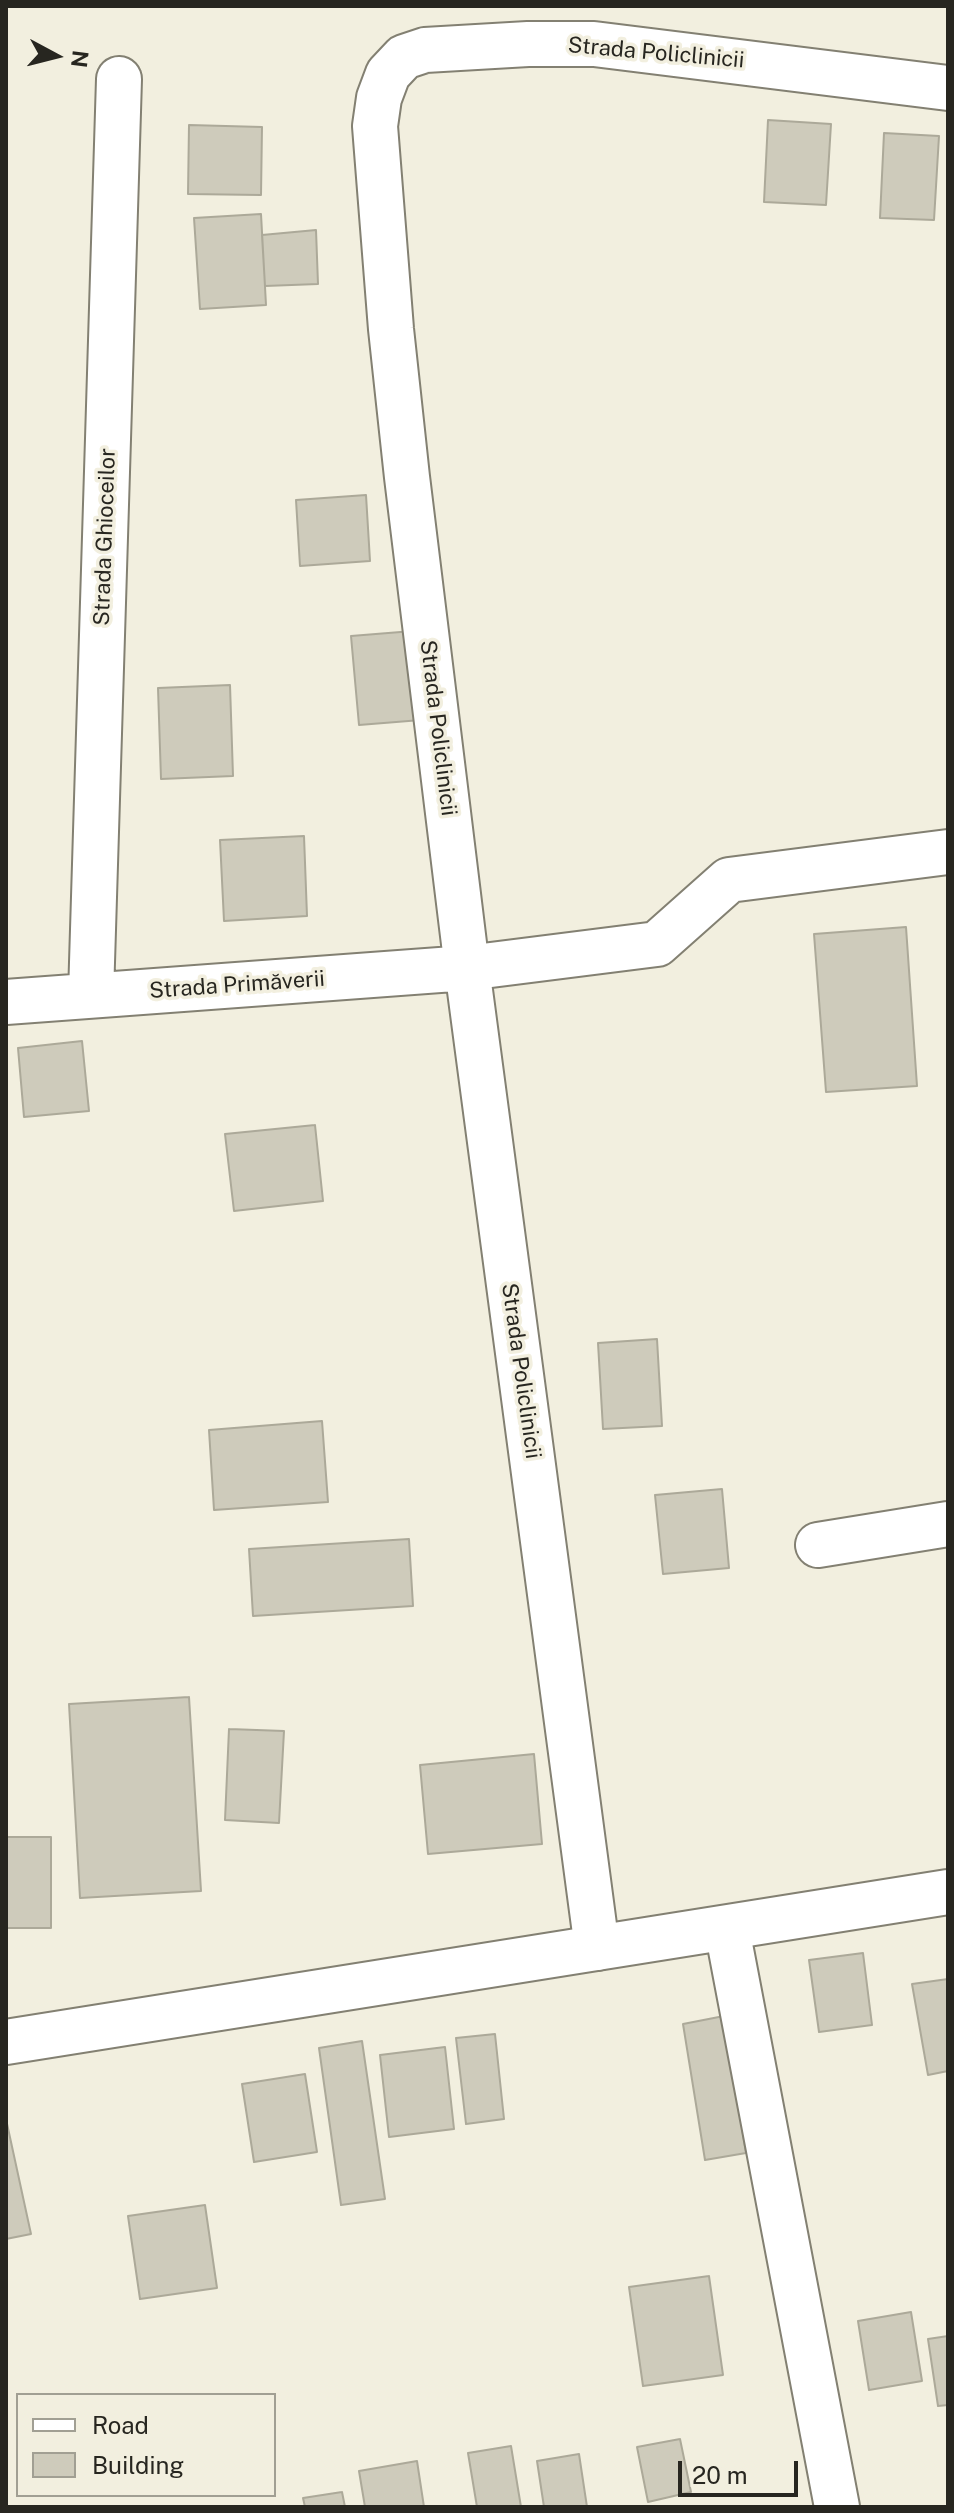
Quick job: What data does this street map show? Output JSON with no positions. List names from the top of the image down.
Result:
{
  "streets": {
    "street": ["Strada Policlinicii", "Strada Ghioceilor", "Strada Primăverii"]
  },
  "crossings": [
    ["Strada Policlinicii", "Strada Primăverii"],
    ["Strada Ghioceilor", "Strada Primăverii"]
  ],
  "legend": ["Road", "Building"],
  "scale_bar": "20 m",
  "north": "right"
}
